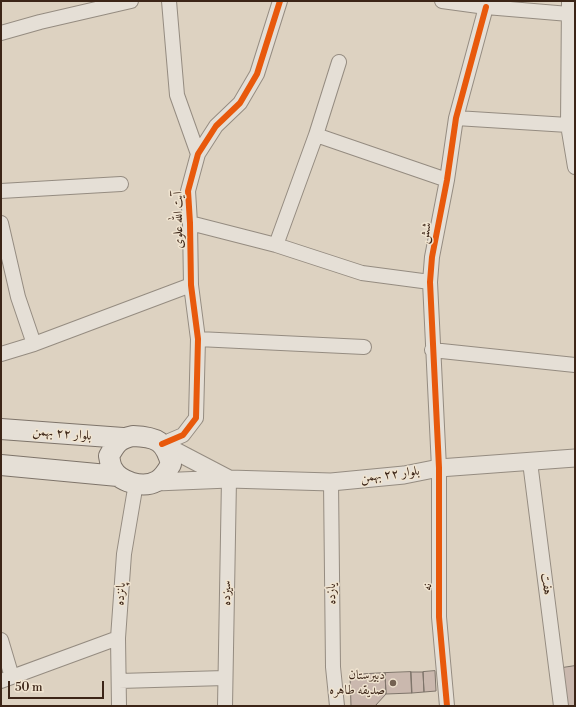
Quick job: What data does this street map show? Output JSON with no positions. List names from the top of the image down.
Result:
{
  "streets": {
    "main road": ["بلوار ۲۲ بهمن"],
    "street": [
      "آیت الله علوی",
      "شش",
      "هفت",
      "نه",
      "سیزده",
      "پانزده",
      "یازده"
    ]
  },
  "crossings": [
    ["آیت الله علوی", "بلوار ۲۲ بهمن"],
    ["آیت الله علوی", "پانزده"],
    ["شش", "بلوار ۲۲ بهمن"],
    ["شش", "نه"],
    ["بلوار ۲۲ بهمن", "هفت"],
    ["بلوار ۲۲ بهمن", "نه"],
    ["بلوار ۲۲ بهمن", "سیزده"],
    ["بلوار ۲۲ بهمن", "پانزده"],
    ["بلوار ۲۲ بهمن", "یازده"]
  ],
  "places": ["دبیرستان صدیقه طاهره"],
  "scale_bar": "50 m"
}
